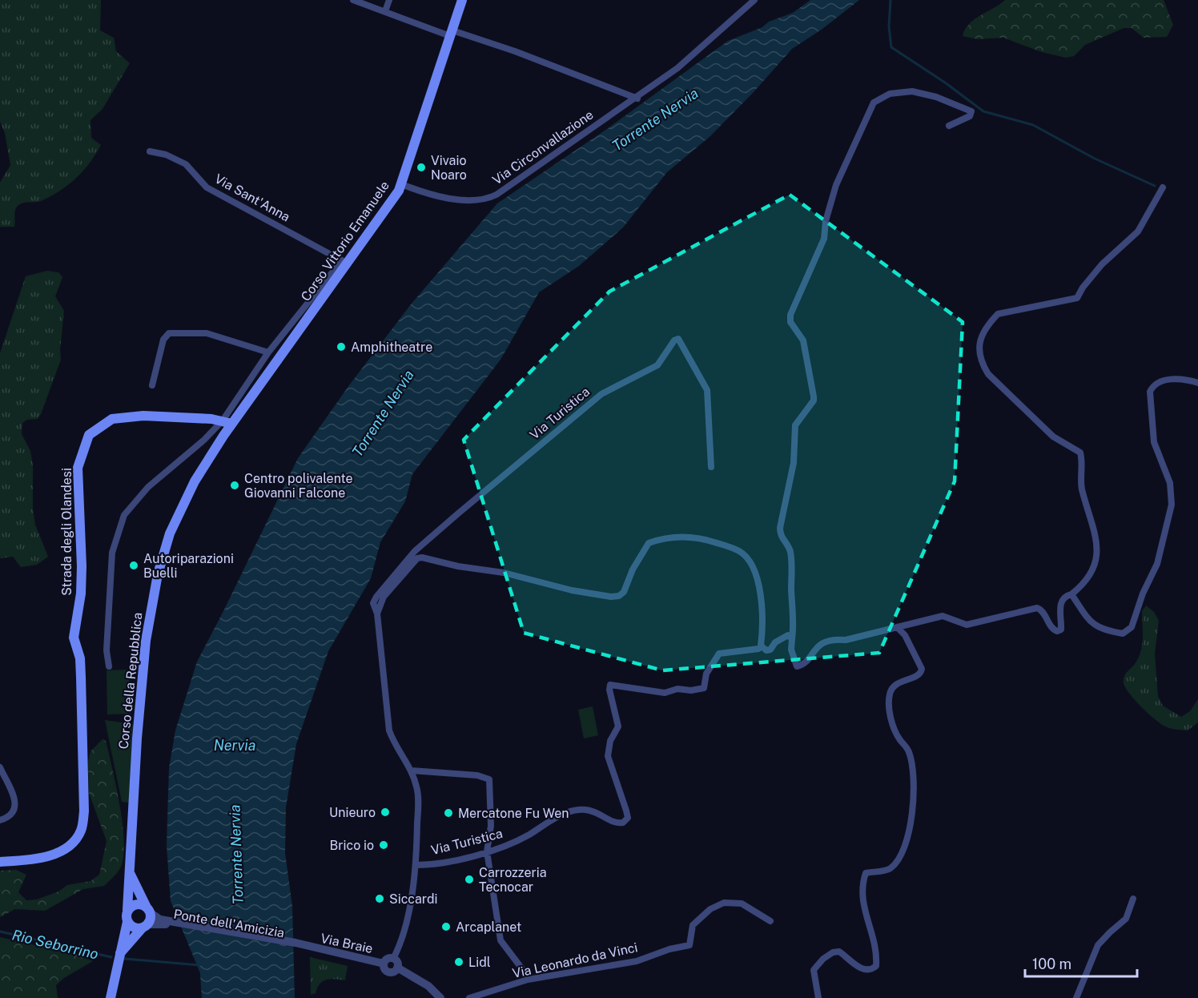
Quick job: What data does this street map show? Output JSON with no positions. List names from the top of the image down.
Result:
{
  "streets": {
    "main road": ["Corso Vittorio Emanuele", "Strada degli Olandesi", "Corso della Repubblica"],
    "street": [
      "Via Circonvallazione",
      "Via Sant'Anna",
      "Via Turistica",
      "Ponte dell'Amicizia",
      "Via Braie",
      "Via Leonardo da Vinci"
    ]
  },
  "crossings": [
    ["Via Circonvallazione", "Corso Vittorio Emanuele"],
    ["Via Sant'Anna", "Corso Vittorio Emanuele"],
    ["Corso Vittorio Emanuele", "Strada degli Olandesi"],
    ["Corso Vittorio Emanuele", "Corso della Repubblica"],
    ["Via Turistica", "Via Braie"],
    ["Strada degli Olandesi", "Corso della Repubblica"],
    ["Ponte dell'Amicizia", "Via Braie"]
  ],
  "water": ["Torrente Nervia", "Nervia", "Rio Seborrino"],
  "places": [
    "Vivaio Noaro",
    "Amphitheatre",
    "Centro polivalente Giovanni Falcone",
    "Autoriparazioni Buelli",
    "Unieuro",
    "Mercatone Fu Wen",
    "Brico io",
    "Carrozzeria Tecnocar",
    "Siccardi",
    "Arcaplanet",
    "Lidl"
  ],
  "scale_bar": "100 m"
}
